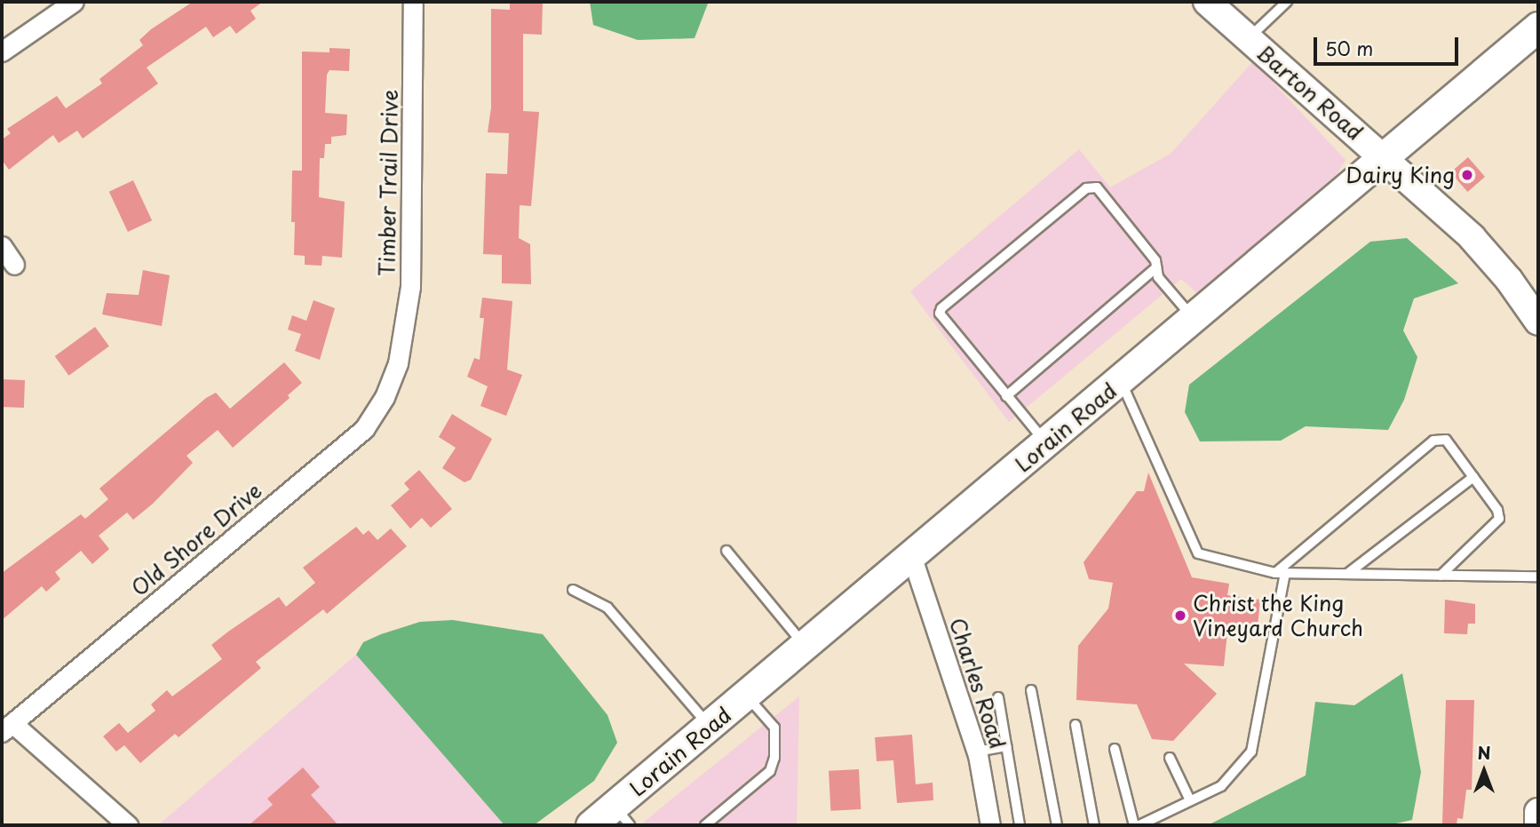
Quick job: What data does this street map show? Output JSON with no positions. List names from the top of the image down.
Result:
{
  "streets": {
    "main road": ["Lorain Road"],
    "street": [
      "Barton Road",
      "Timber Trail Drive",
      "Old Shore Drive",
      "Charles Road"
    ]
  },
  "crossings": [
    ["Barton Road", "Lorain Road"],
    ["Timber Trail Drive", "Old Shore Drive"],
    ["Lorain Road", "Charles Road"]
  ],
  "places": ["Dairy King", "Christ the King Vineyard Church"],
  "scale_bar": "50 m",
  "north": "top"
}
